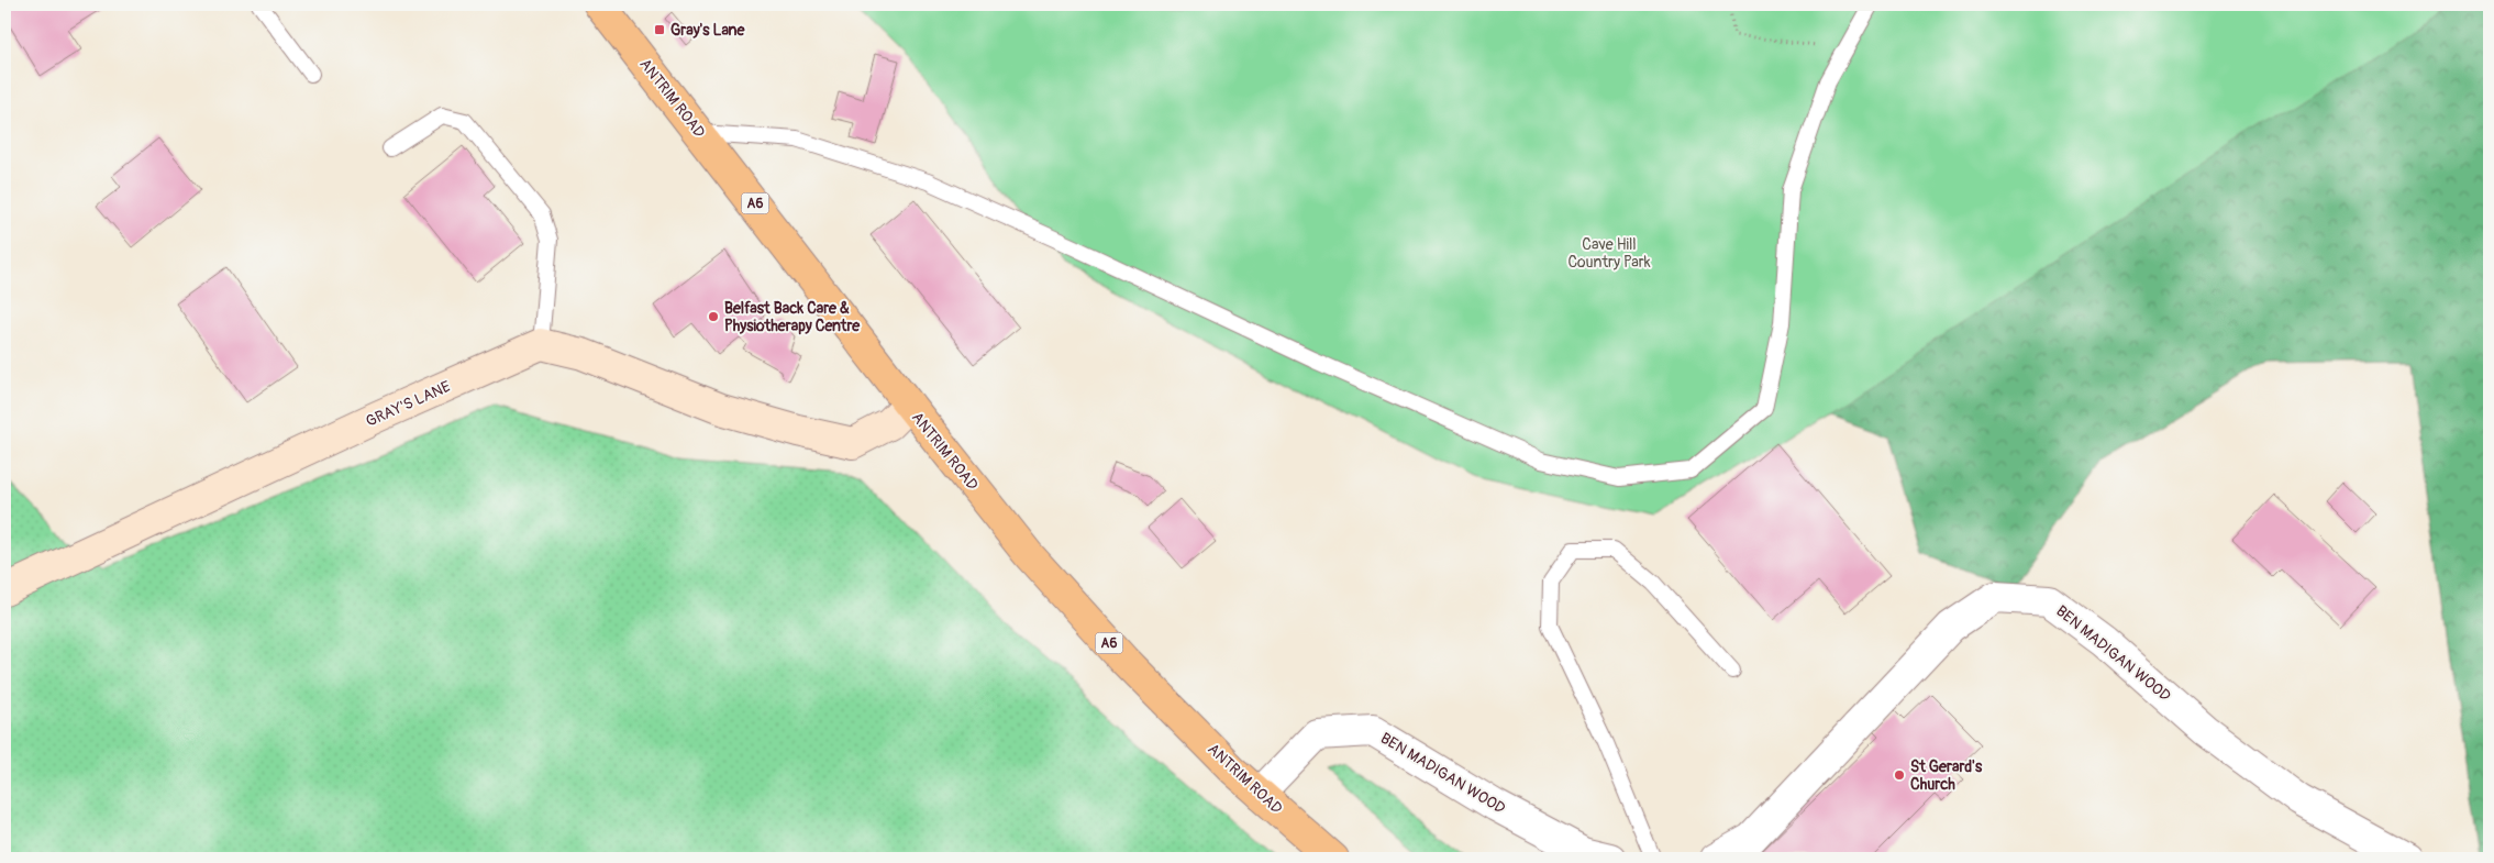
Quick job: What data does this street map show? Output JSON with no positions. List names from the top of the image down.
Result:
{
  "streets": {
    "main road": ["ANTRIM ROAD", "A6"],
    "street": ["GRAY'S LANE", "BEN MADIGAN WOOD"]
  },
  "crossings": [
    ["ANTRIM ROAD", "BEN MADIGAN WOOD"]
  ],
  "parks": ["Cave Hill Country Park"],
  "places": {
    "transit": ["Gray's Lane"],
    "other": ["Belfast Back Care & Physiotherapy Centre", "St Gerard's Church"]
  }
}
